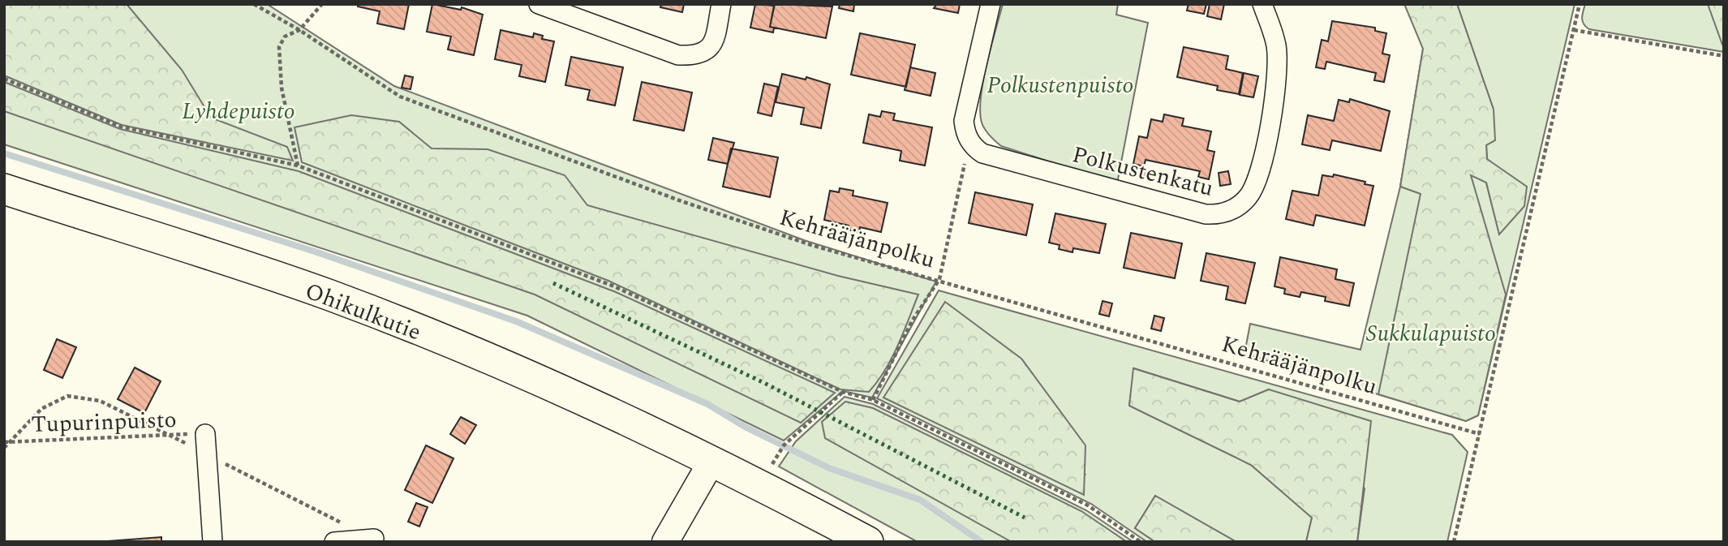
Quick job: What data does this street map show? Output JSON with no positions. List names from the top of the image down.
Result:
{
  "streets": {
    "main road": ["Ohikulkutie"],
    "street": ["Polkustenkatu"],
    "path": ["Kehrääjänpolku", "Tupurinpuisto"]
  },
  "parks": ["Polkustenpuisto", "Lyhdepuisto", "Sukkulapuisto"]
}
